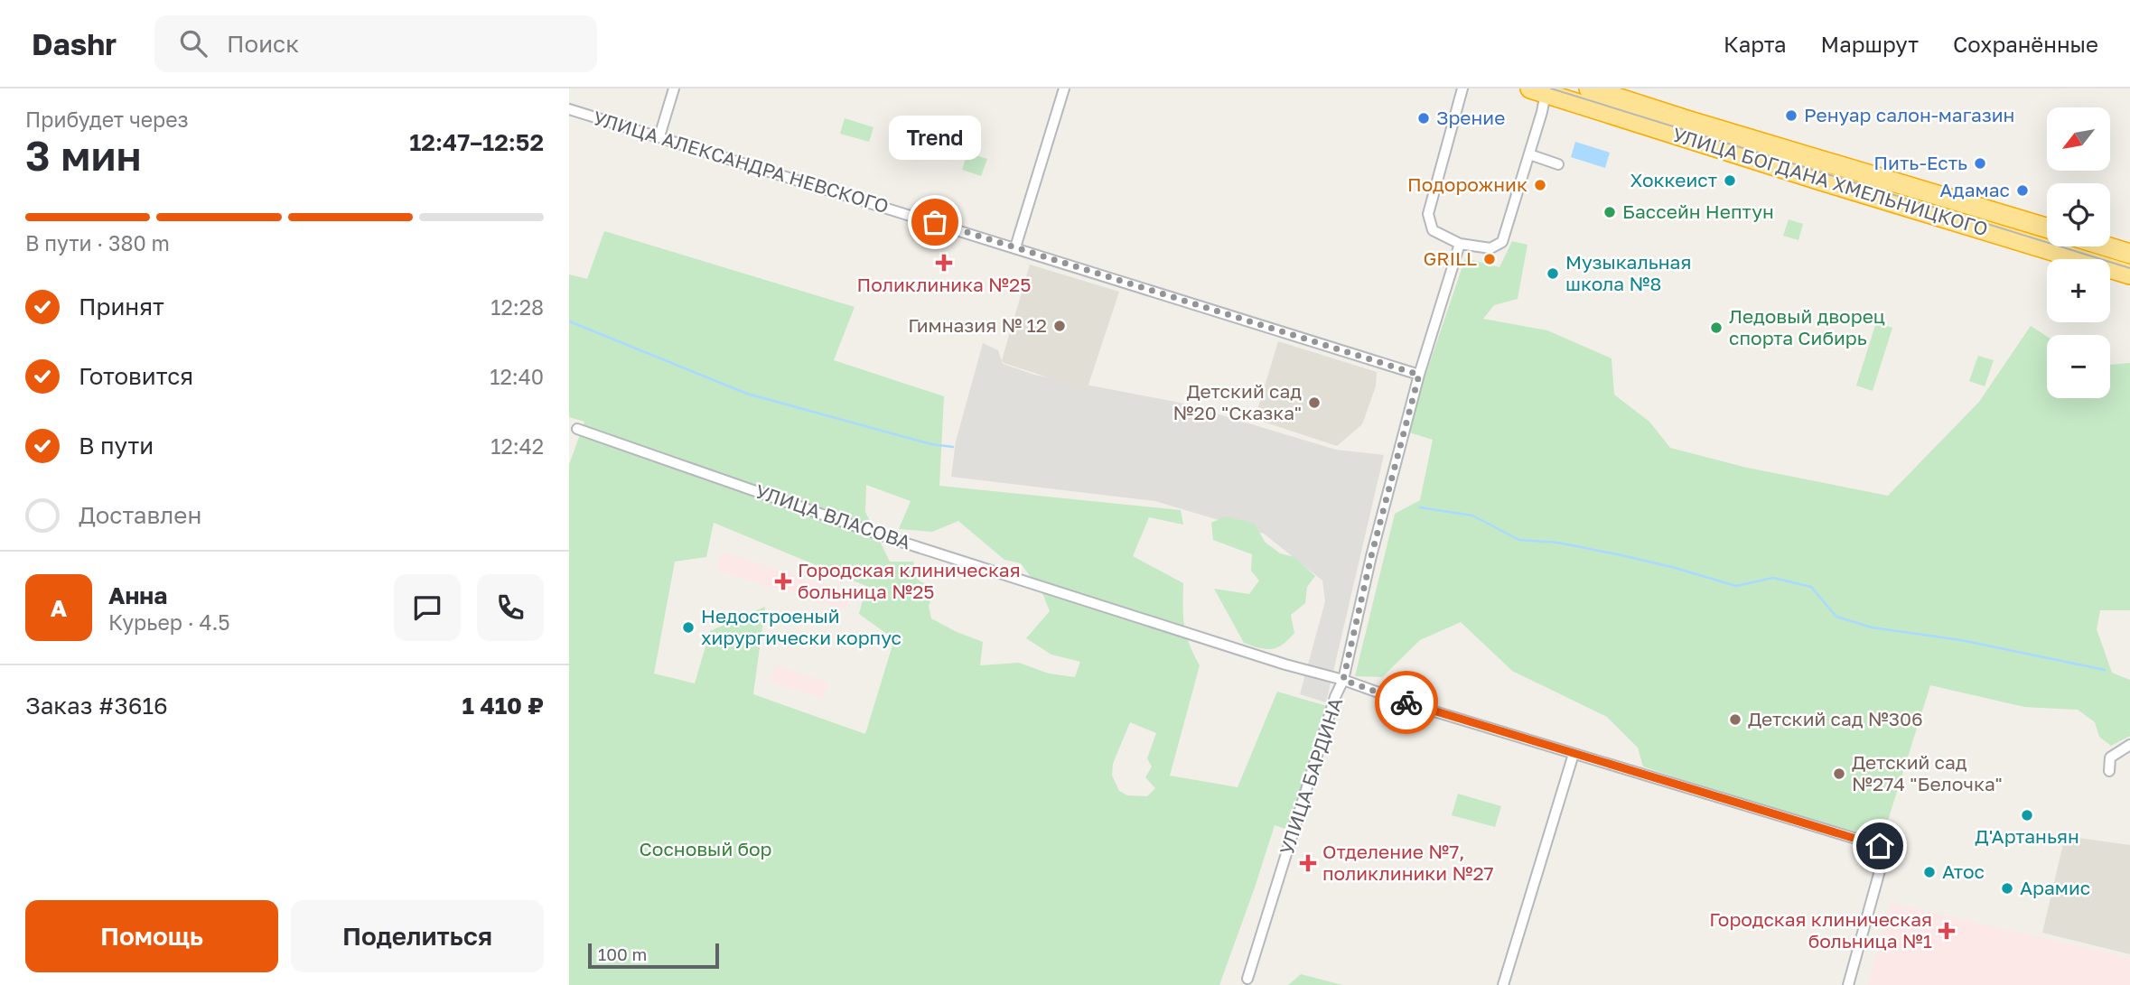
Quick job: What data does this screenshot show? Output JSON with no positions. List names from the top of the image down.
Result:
{
  "streets": {
    "highway": ["УЛИЦА БОГДАНА ХМЕЛЬНИЦКОГО"],
    "street": ["УЛИЦА АЛЕКСАНДРА НЕВСКОГО", "УЛИЦА ВЛАСОВА", "УЛИЦА БАРДИНА"]
  },
  "crossings": [
    ["УЛИЦА АЛЕКСАНДРА НЕВСКОГО", "УЛИЦА БАРДИНА"],
    ["УЛИЦА ВЛАСОВА", "УЛИЦА БАРДИНА"]
  ],
  "parks": ["Сосновый бор"],
  "places": {
    "other": [
      "Ренуар салон-магазин",
      "Зрение",
      "Пить-Есть",
      "Хоккеист",
      "Подорожник",
      "Адамас",
      "Бассейн Нептун",
      "Trend",
      "GRILL",
      "Музыкальная школа №8",
      "Гимназия № 12",
      "Ледовый дворец спорта Сибирь",
      "Детский сад №20 \"Сказка\"",
      "Недостроеный хирургически корпус",
      "Детский сад №306",
      "Детский сад №274 \"Белочка\"",
      "Д'Артаньян",
      "Атос",
      "Арамис"
    ],
    "health": [
      "Поликлиника №25",
      "Городская клиническая больница №25",
      "Отделение №7, поликлиники №27",
      "Городская клиническая больница №1"
    ]
  },
  "scale_bar": "100 m",
  "north": "bottom left",
  "page": {
    "header": "Dashr",
    "search": "Поиск",
    "nav": ["Карта", "Маршрут", "Сохранённые"],
    "heading": ["3 мин", "Прибудет через", "12:47–12:52"],
    "panel": [
      "Анна",
      "Курьер · 4.5",
      "Заказ #3616",
      "1 410 ₽"
    ],
    "map_buttons": ["+", "−"],
    "bubble": "Trend",
    "bar": "В пути · 380 m",
    "list": [
      ["Принят", "12:28"],
      ["Готовится", "12:40"],
      ["В пути", "12:42"],
      "Доставлен"
    ],
    "round": "А",
    "buttons": ["Помощь", "Поделиться"],
    "scale": "100 m"
  }
}
